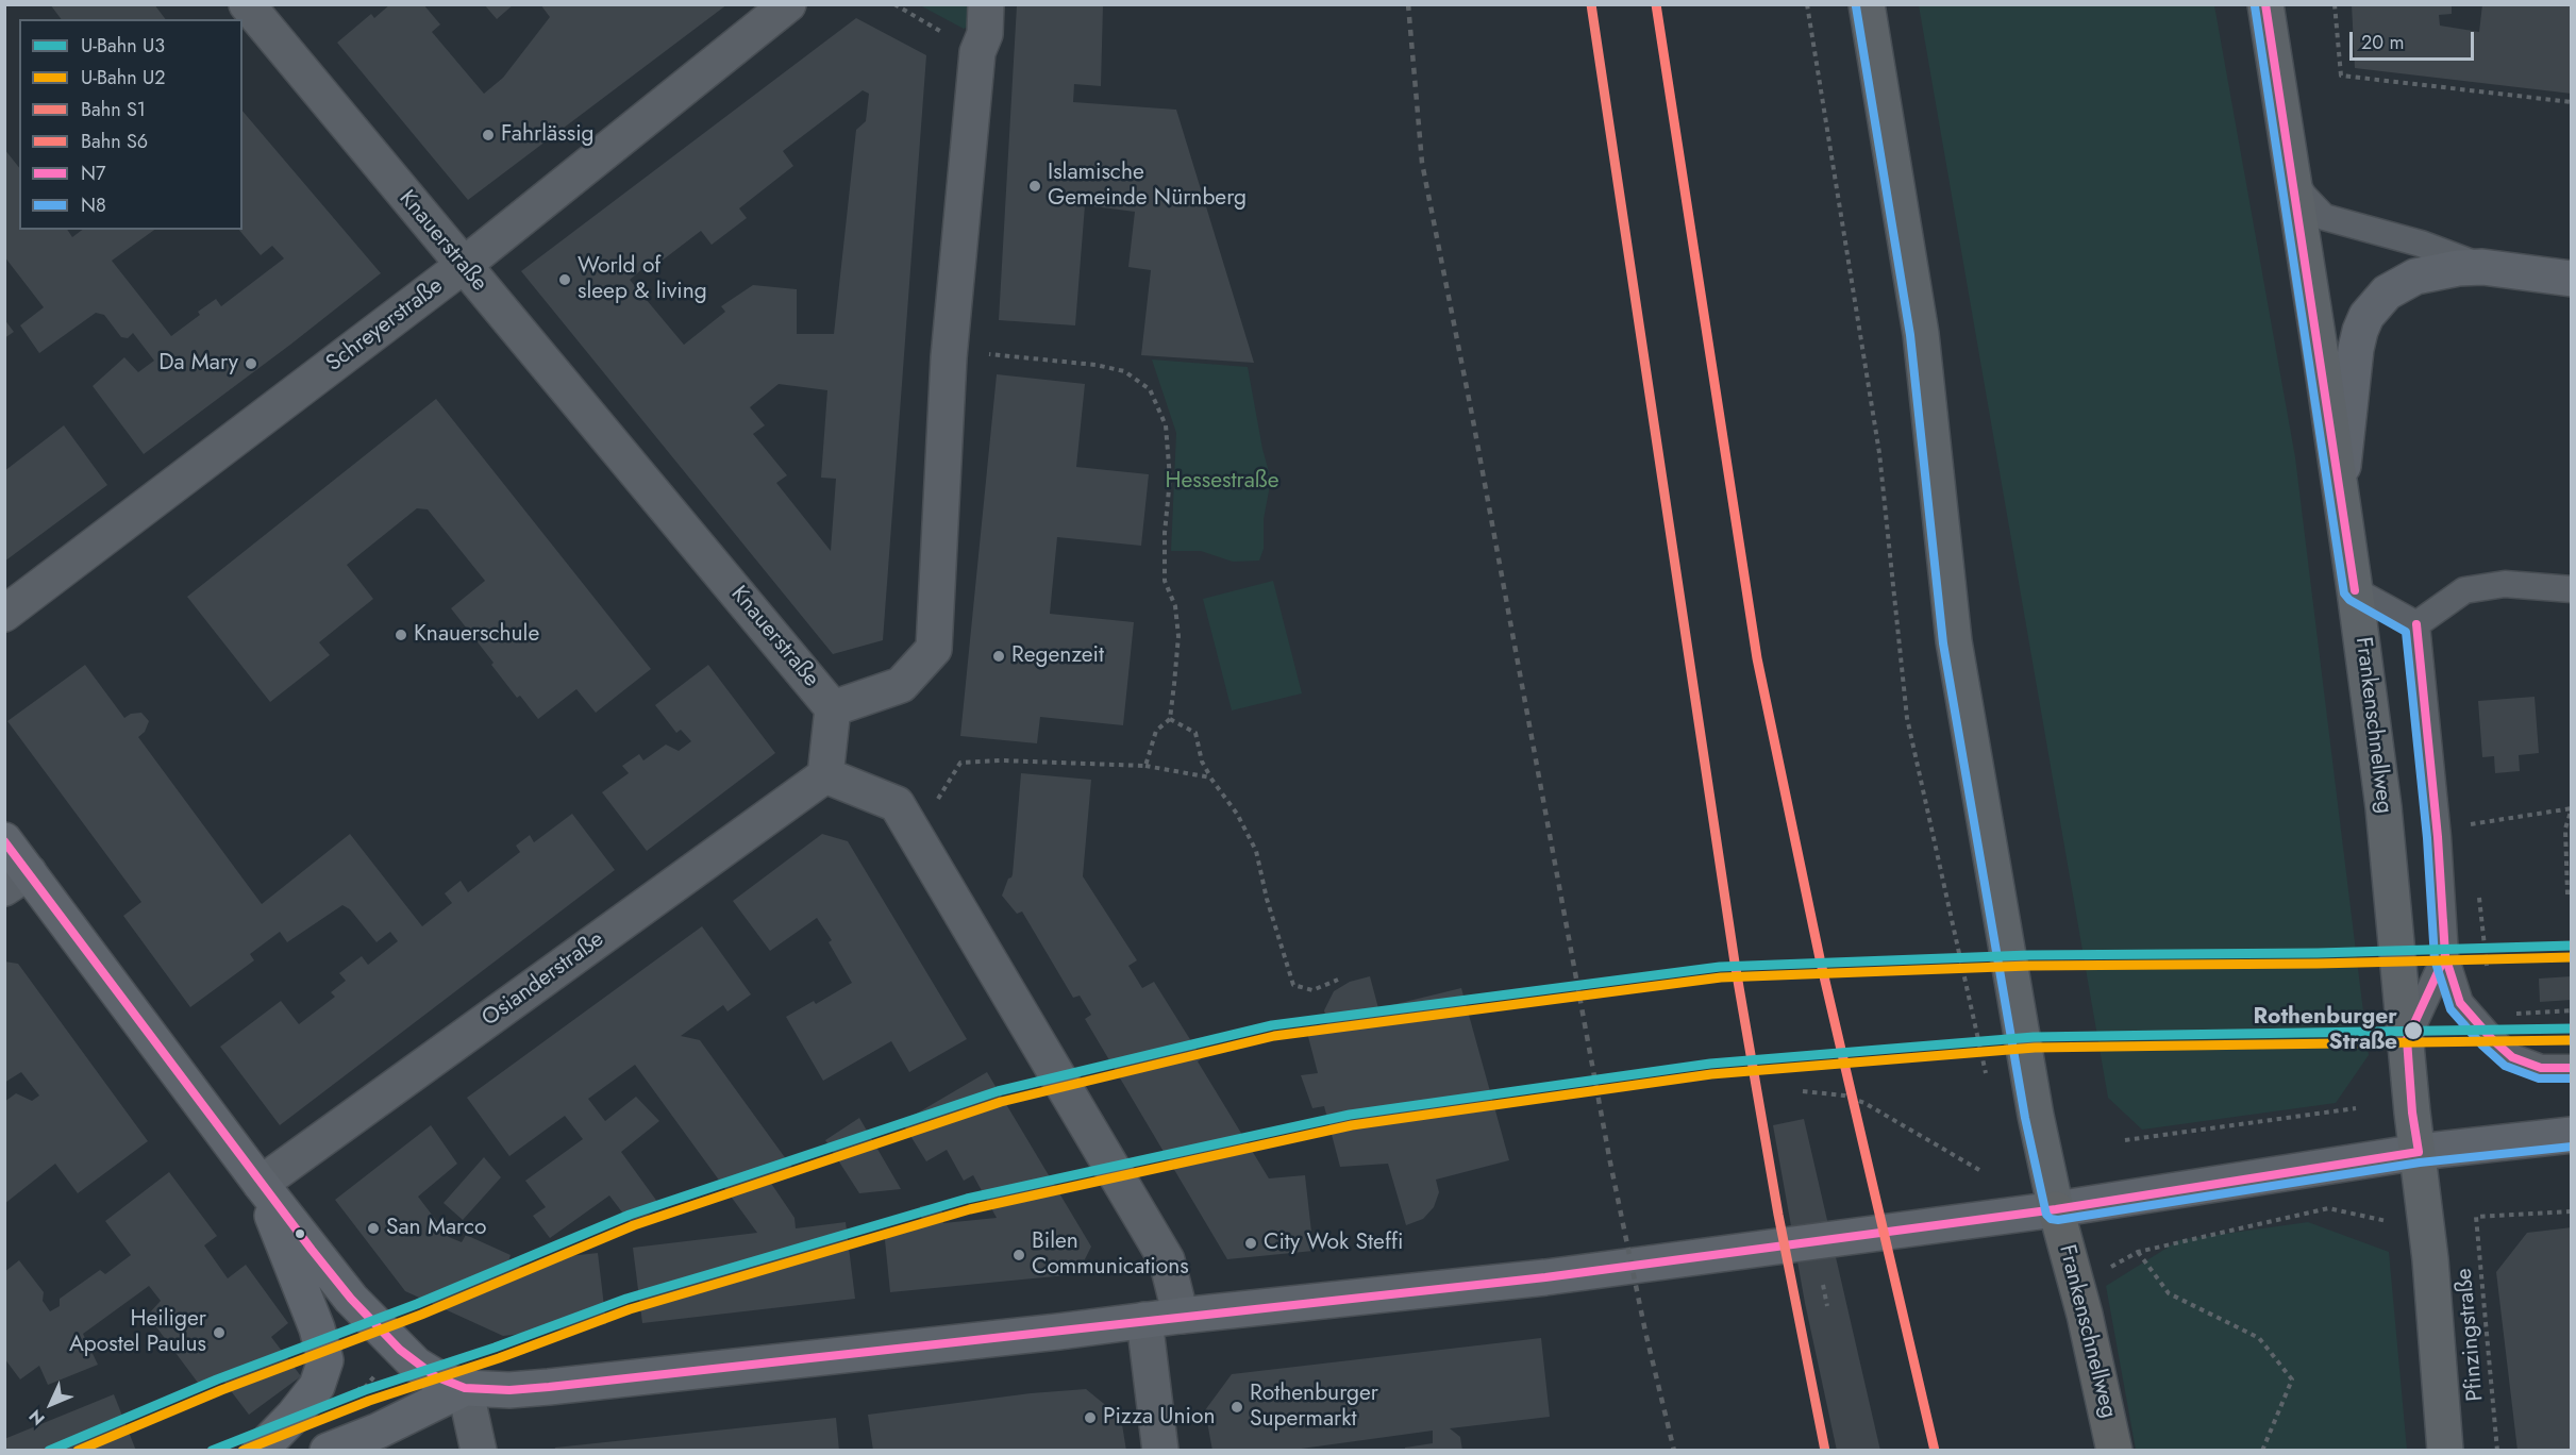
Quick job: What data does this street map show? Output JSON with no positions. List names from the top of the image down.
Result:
{
  "streets": {
    "highway": ["Frankenschnellweg"],
    "street": ["Knauerstraße", "Schreyerstraße", "Osianderstraße"],
    "path": ["Pfinzingstraße"]
  },
  "crossings": [
    ["Knauerstraße", "Schreyerstraße"],
    ["Knauerstraße", "Osianderstraße"]
  ],
  "parks": ["Hessestraße"],
  "places": [
    "Fahrlässig",
    "Islamische Gemeinde Nürnberg",
    "World of sleep & living",
    "Da Mary",
    "Knauerschule",
    "Regenzeit",
    "Rothenburger Straße",
    "San Marco",
    "City Wok Steffi",
    "Bilen Communications",
    "Heiliger Apostel Paulus",
    "Rothenburger Supermarkt",
    "Pizza Union"
  ],
  "lines": [
    "rail line S1",
    "rail line S6",
    "transit line N7",
    "transit line N8",
    "metro line U3",
    "metro line U2"
  ],
  "legend": [
    "U-Bahn U3",
    "U-Bahn U2",
    "Bahn S1",
    "Bahn S6",
    "N7",
    "N8"
  ],
  "scale_bar": "20 m",
  "north": "bottom left"
}
